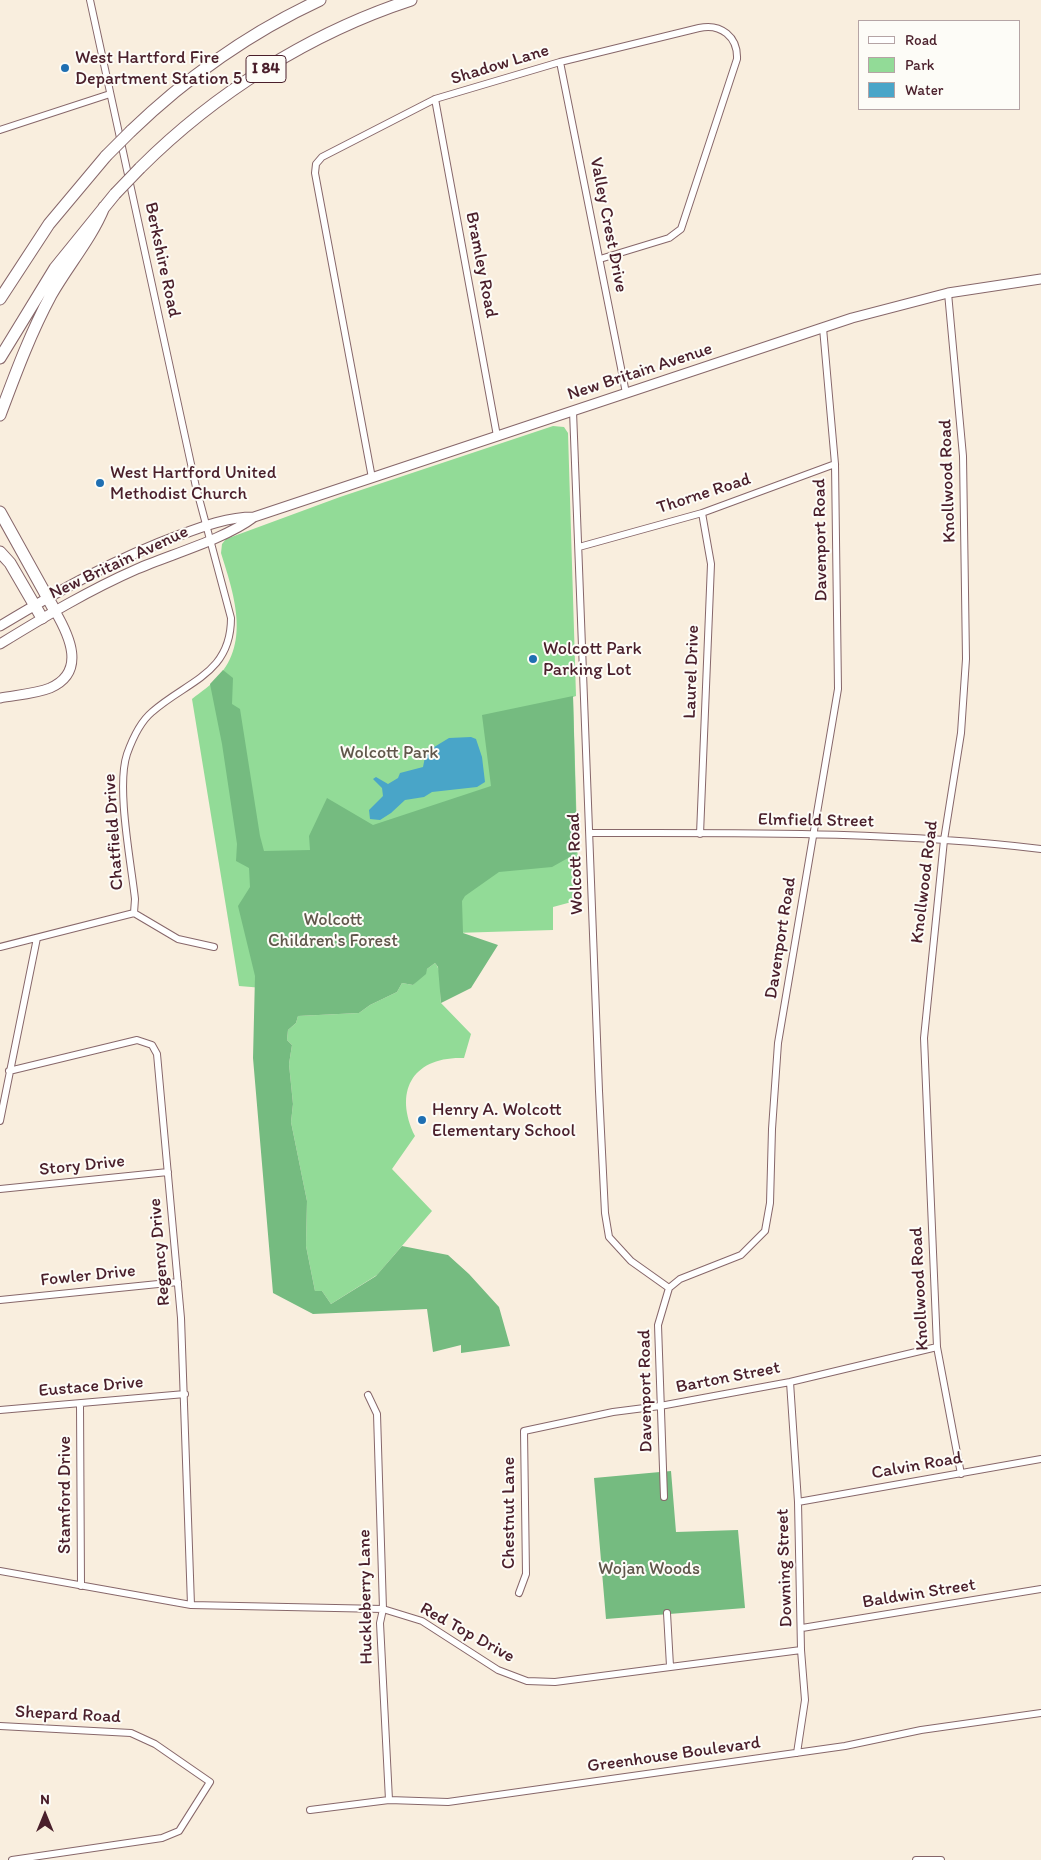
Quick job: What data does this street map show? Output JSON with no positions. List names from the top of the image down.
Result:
{
  "streets": {
    "highway": ["I 84"],
    "main road": ["New Britain Avenue"],
    "street": [
      "Shadow Lane",
      "Valley Crest Drive",
      "Berkshire Road",
      "Bramley Road",
      "Knollwood Road",
      "Thorne Road",
      "Davenport Road",
      "Laurel Drive",
      "Elmfield Street",
      "Chatfield Drive",
      "Wolcott Road",
      "Story Drive",
      "Regency Drive",
      "Fowler Drive",
      "Barton Street",
      "Eustace Drive",
      "Calvin Road",
      "Stamford Drive",
      "Chestnut Lane",
      "Downing Street",
      "Baldwin Street",
      "Huckleberry Lane",
      "Red Top Drive",
      "Shepard Road",
      "Greenhouse Boulevard"
    ]
  },
  "crossings": [
    ["Shadow Lane", "Valley Crest Drive"],
    ["Shadow Lane", "Bramley Road"],
    ["Shadow Lane", "New Britain Avenue"],
    ["Valley Crest Drive", "New Britain Avenue"],
    ["Berkshire Road", "New Britain Avenue"],
    ["Berkshire Road", "Chatfield Drive"],
    ["Bramley Road", "New Britain Avenue"],
    ["New Britain Avenue", "Knollwood Road"],
    ["New Britain Avenue", "Davenport Road"],
    ["New Britain Avenue", "Chatfield Drive"],
    ["New Britain Avenue", "Wolcott Road"],
    ["Knollwood Road", "Elmfield Street"],
    ["Knollwood Road", "Barton Street"],
    ["Knollwood Road", "Calvin Road"],
    ["Thorne Road", "Davenport Road"],
    ["Thorne Road", "Laurel Drive"],
    ["Thorne Road", "Wolcott Road"],
    ["Davenport Road", "Elmfield Street"],
    ["Davenport Road", "Wolcott Road"],
    ["Davenport Road", "Barton Street"],
    ["Laurel Drive", "Elmfield Street"],
    ["Elmfield Street", "Wolcott Road"],
    ["Story Drive", "Regency Drive"],
    ["Regency Drive", "Fowler Drive"],
    ["Regency Drive", "Eustace Drive"],
    ["Regency Drive", "Red Top Drive"],
    ["Barton Street", "Chestnut Lane"],
    ["Barton Street", "Downing Street"],
    ["Eustace Drive", "Stamford Drive"],
    ["Calvin Road", "Downing Street"],
    ["Stamford Drive", "Red Top Drive"],
    ["Downing Street", "Baldwin Street"],
    ["Downing Street", "Red Top Drive"],
    ["Downing Street", "Greenhouse Boulevard"],
    ["Huckleberry Lane", "Red Top Drive"],
    ["Huckleberry Lane", "Greenhouse Boulevard"]
  ],
  "parks": ["Wolcott Park", "Wolcott Children's Forest", "Wojan Woods"],
  "places": [
    "West Hartford Fire Department Station 5",
    "West Hartford United Methodist Church",
    "Wolcott Park Parking Lot",
    "Henry A. Wolcott Elementary School"
  ],
  "legend": ["Road", "Park", "Water"],
  "north": "top"
}
